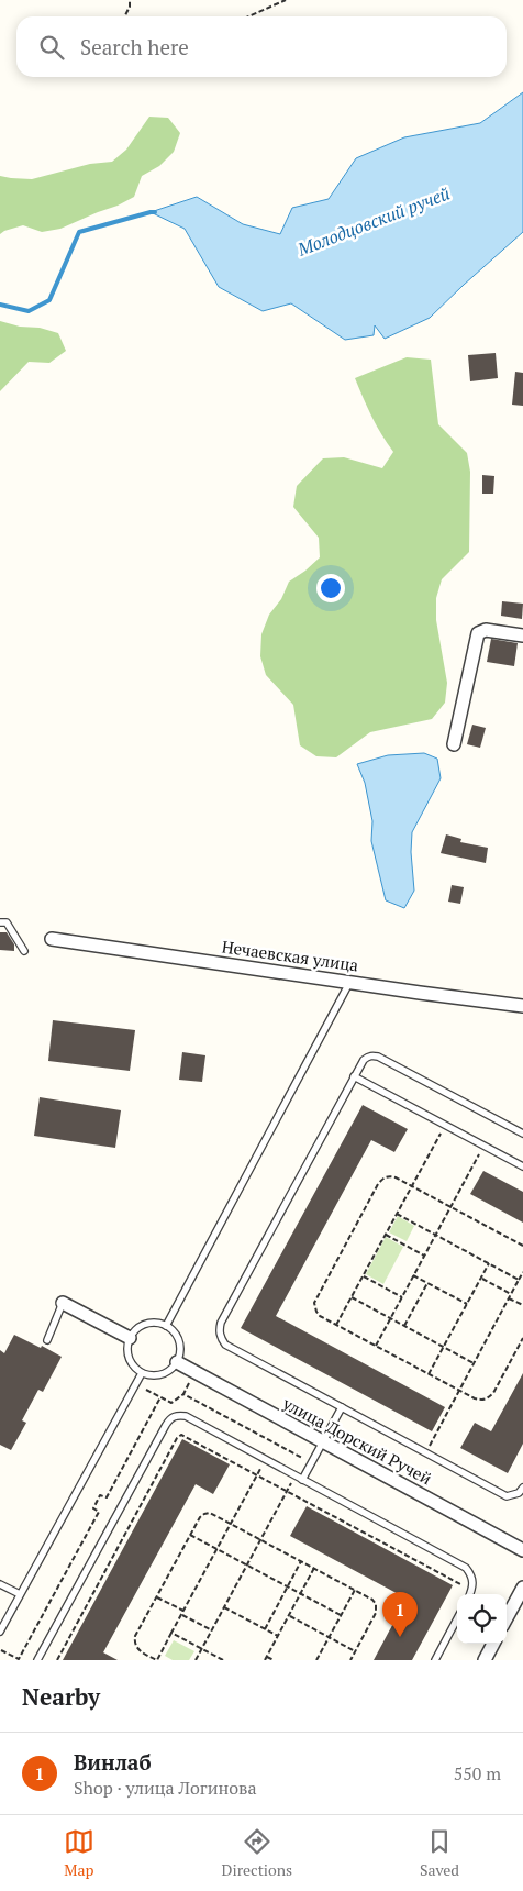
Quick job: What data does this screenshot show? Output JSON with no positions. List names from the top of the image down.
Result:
{
  "streets": {
    "street": ["Нечаевская улица", "улица Дорский Ручей"]
  },
  "water": ["Молодцовский ручей"],
  "page": {
    "search": "Search here",
    "pins": "1",
    "heading": "Nearby",
    "list": [
      {
        "mark": "1",
        "name": "Винлаб",
        "note": "Shop · улица Логинова",
        "value": "550 m"
      }
    ],
    "nav": ["Map", "Directions", "Saved"]
  }
}
